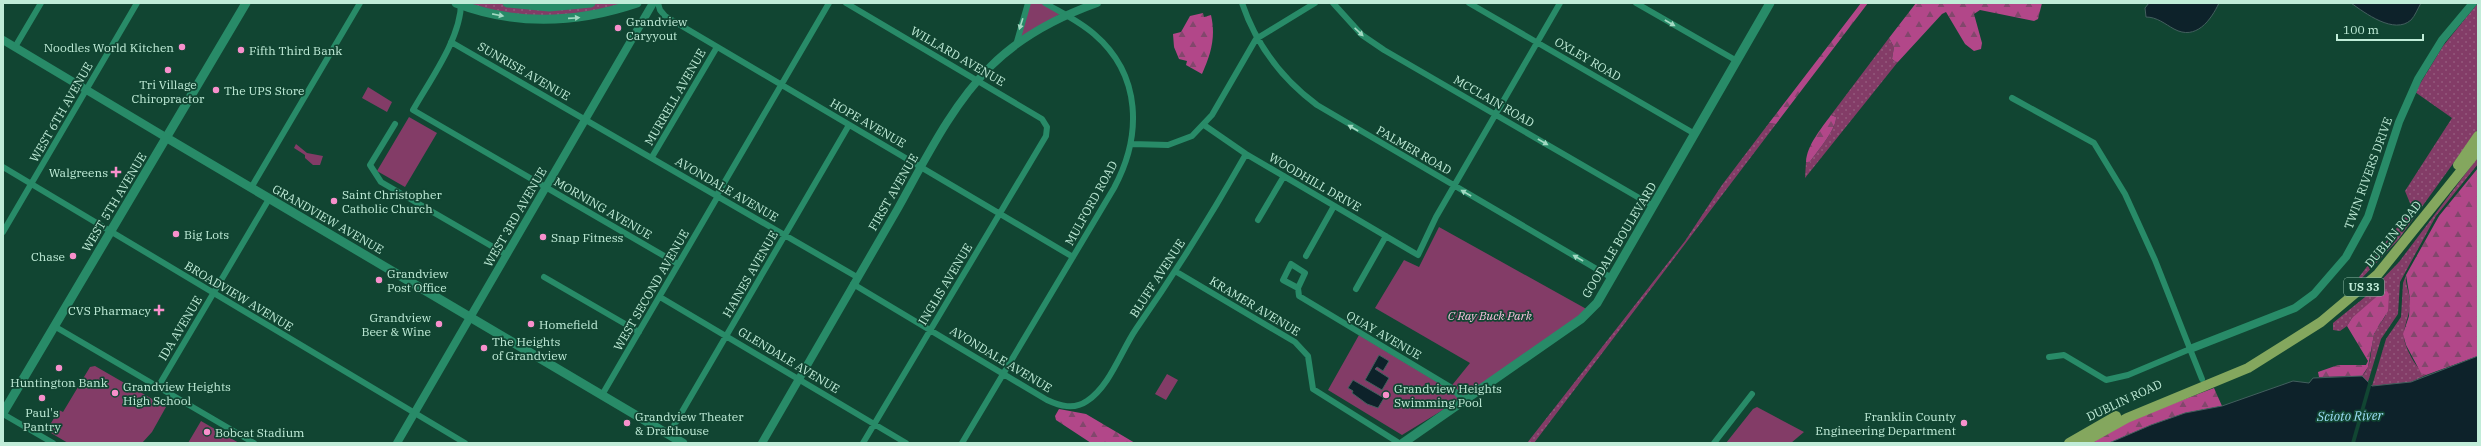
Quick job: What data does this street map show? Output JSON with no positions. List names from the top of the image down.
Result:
{
  "streets": {
    "main road": [
      "WEST 5TH AVENUE",
      "GRANDVIEW AVENUE",
      "DUBLIN ROAD",
      "GOODALE BOULEVARD",
      "US 33"
    ],
    "street": [
      "WILLARD AVENUE",
      "OXLEY ROAD",
      "SUNRISE AVENUE",
      "MURRELL AVENUE",
      "MCCLAIN ROAD",
      "WEST 6TH AVENUE",
      "HOPE AVENUE",
      "PALMER ROAD",
      "TWIN RIVERS DRIVE",
      "WOODHILL DRIVE",
      "AVONDALE AVENUE",
      "FIRST AVENUE",
      "MULFORD ROAD",
      "MORNING AVENUE",
      "WEST 3RD AVENUE",
      "HAINES AVENUE",
      "BLUFF AVENUE",
      "INGLIS AVENUE",
      "WEST SECOND AVENUE",
      "BROADVIEW AVENUE",
      "KRAMER AVENUE",
      "IDA AVENUE",
      "QUAY AVENUE",
      "GLENDALE AVENUE"
    ]
  },
  "crossings": [
    ["WILLARD AVENUE", "FIRST AVENUE"],
    ["WILLARD AVENUE", "INGLIS AVENUE"],
    ["OXLEY ROAD", "GOODALE BOULEVARD"],
    ["SUNRISE AVENUE", "AVONDALE AVENUE"],
    ["SUNRISE AVENUE", "MORNING AVENUE"],
    ["SUNRISE AVENUE", "WEST 3RD AVENUE"],
    ["MURRELL AVENUE", "HOPE AVENUE"],
    ["MURRELL AVENUE", "AVONDALE AVENUE"],
    ["MCCLAIN ROAD", "GOODALE BOULEVARD"],
    ["WEST 6TH AVENUE", "GRANDVIEW AVENUE"],
    ["WEST 6TH AVENUE", "BROADVIEW AVENUE"],
    ["HOPE AVENUE", "FIRST AVENUE"],
    ["HOPE AVENUE", "MULFORD ROAD"],
    ["HOPE AVENUE", "HAINES AVENUE"],
    ["HOPE AVENUE", "INGLIS AVENUE"],
    ["HOPE AVENUE", "WEST SECOND AVENUE"],
    ["PALMER ROAD", "WOODHILL DRIVE"],
    ["PALMER ROAD", "GOODALE BOULEVARD"],
    ["WOODHILL DRIVE", "BLUFF AVENUE"],
    ["AVONDALE AVENUE", "FIRST AVENUE"],
    ["AVONDALE AVENUE", "MULFORD ROAD"],
    ["AVONDALE AVENUE", "WEST 3RD AVENUE"],
    ["AVONDALE AVENUE", "HAINES AVENUE"],
    ["AVONDALE AVENUE", "BLUFF AVENUE"],
    ["AVONDALE AVENUE", "INGLIS AVENUE"],
    ["AVONDALE AVENUE", "WEST SECOND AVENUE"],
    ["FIRST AVENUE", "MULFORD ROAD"],
    ["FIRST AVENUE", "GLENDALE AVENUE"],
    ["WEST 5TH AVENUE", "GRANDVIEW AVENUE"],
    ["WEST 5TH AVENUE", "BROADVIEW AVENUE"],
    ["MORNING AVENUE", "WEST 3RD AVENUE"],
    ["MORNING AVENUE", "WEST SECOND AVENUE"],
    ["WEST 3RD AVENUE", "GRANDVIEW AVENUE"],
    ["WEST 3RD AVENUE", "BROADVIEW AVENUE"],
    ["GRANDVIEW AVENUE", "HAINES AVENUE"],
    ["GRANDVIEW AVENUE", "WEST SECOND AVENUE"],
    ["GRANDVIEW AVENUE", "IDA AVENUE"],
    ["GOODALE BOULEVARD", "QUAY AVENUE"],
    ["HAINES AVENUE", "GLENDALE AVENUE"],
    ["BLUFF AVENUE", "KRAMER AVENUE"],
    ["INGLIS AVENUE", "GLENDALE AVENUE"],
    ["WEST SECOND AVENUE", "GLENDALE AVENUE"],
    ["BROADVIEW AVENUE", "IDA AVENUE"]
  ],
  "one_way": ["MCCLAIN ROAD", "PALMER ROAD"],
  "water": ["Scioto River"],
  "parks": ["C Ray Buck Park"],
  "places": {
    "other": [
      "Grandview Caryyout",
      "Noodles World Kitchen",
      "Fifth Third Bank",
      "Tri Village Chiropractor",
      "The UPS Store",
      "Saint Christopher Catholic Church",
      "Big Lots",
      "Snap Fitness",
      "Chase",
      "Grandview Post Office",
      "Grandview Beer & Wine",
      "Homefield",
      "The Heights of Grandview",
      "Huntington Bank",
      "Grandview Heights High School",
      "Grandview Heights Swimming Pool",
      "Paul's Pantry",
      "Grandview Theater & Drafthouse",
      "Franklin County Engineering Department",
      "Bobcat Stadium"
    ],
    "health": ["Walgreens", "CVS Pharmacy"]
  },
  "scale_bar": "100 m"
}
